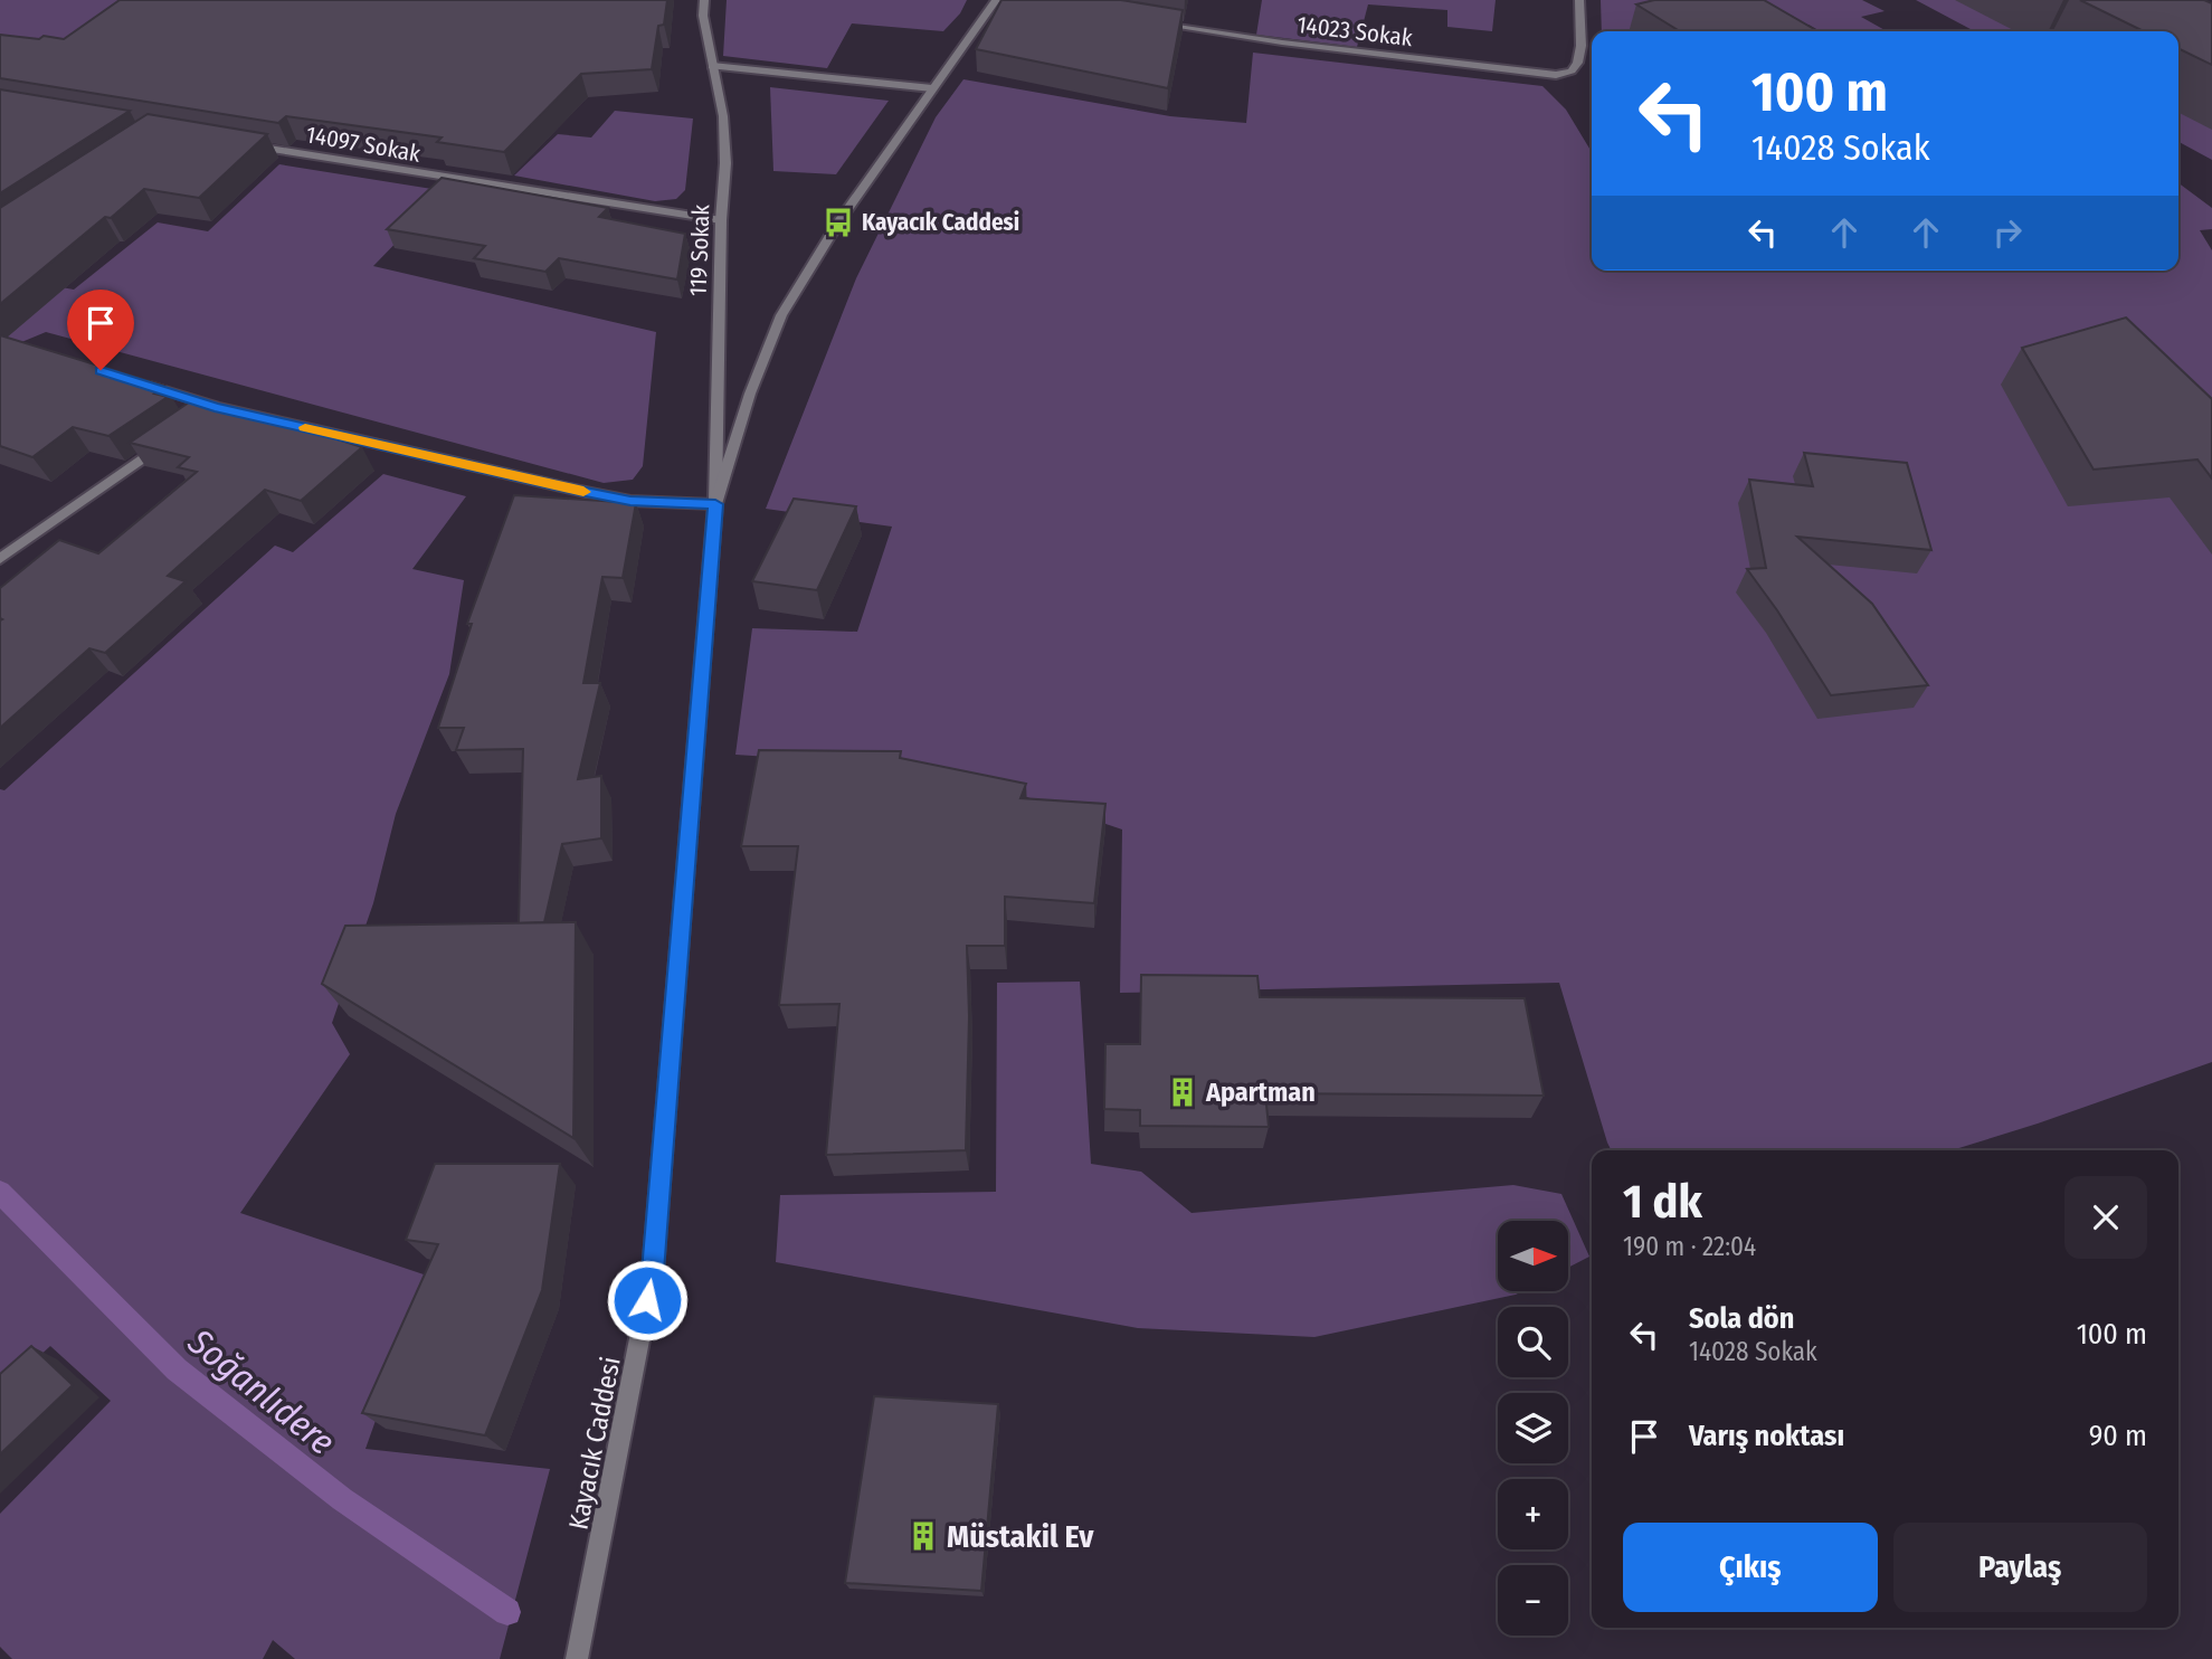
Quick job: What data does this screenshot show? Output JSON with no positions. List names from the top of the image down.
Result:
{
  "streets": {
    "street": [
      "14023 Sokak",
      "14097 Sokak",
      "119 Sokak",
      "Kayacık Caddesi"
    ]
  },
  "crossings": [
    ["14097 Sokak", "119 Sokak"],
    ["119 Sokak", "Kayacık Caddesi"]
  ],
  "water": ["Soğanlıdere"],
  "places": {
    "bus stop": ["Kayacık Caddesi"],
    "building": ["Apartman", "Müstakil Ev"]
  },
  "north": "right",
  "page": {
    "turn": ["100 m", "14028 Sokak"],
    "heading": ["1 dk", "190 m · 22:04"],
    "map_buttons": ["+", "−"],
    "list": [
      {
        "name": "Sola dön",
        "note": "14028 Sokak",
        "value": "100 m"
      },
      {
        "name": "Varış noktası",
        "value": "90 m"
      }
    ],
    "buttons": ["Çıkış", "Paylaş"]
  }
}
